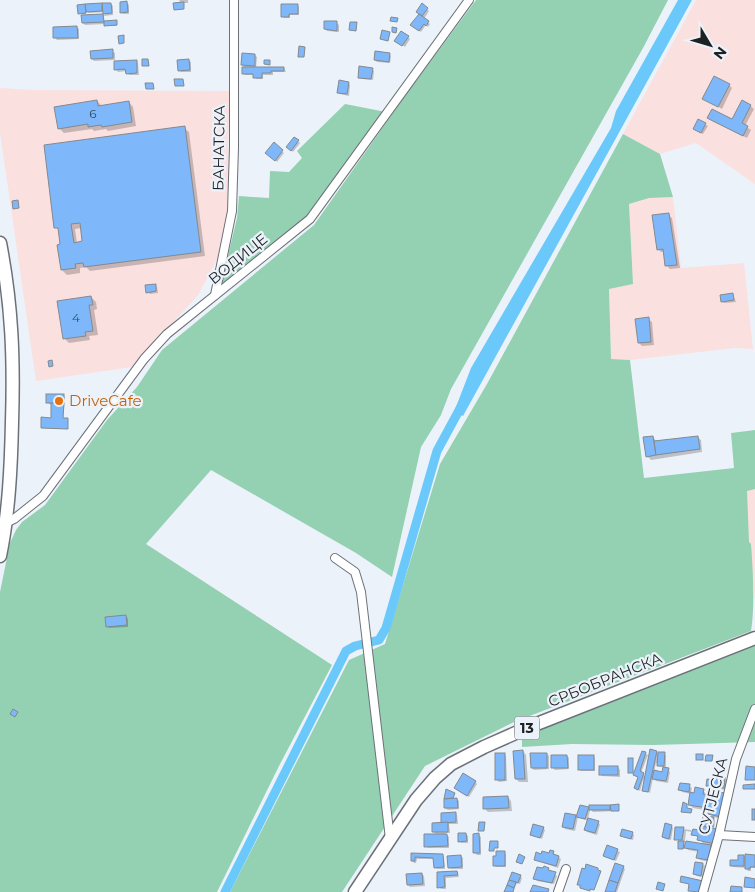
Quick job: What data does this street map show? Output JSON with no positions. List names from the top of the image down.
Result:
{
  "streets": {
    "main road": ["СРБОБРАНСКА", "13"],
    "street": ["БАНАТСКА", "ВОДИЦЕ", "СУТЈЕСКА"]
  },
  "crossings": [
    ["БАНАТСКА", "ВОДИЦЕ"]
  ],
  "places": ["DriveCafe"],
  "house_numbers": ["6", "4"],
  "north": "bottom right"
}
